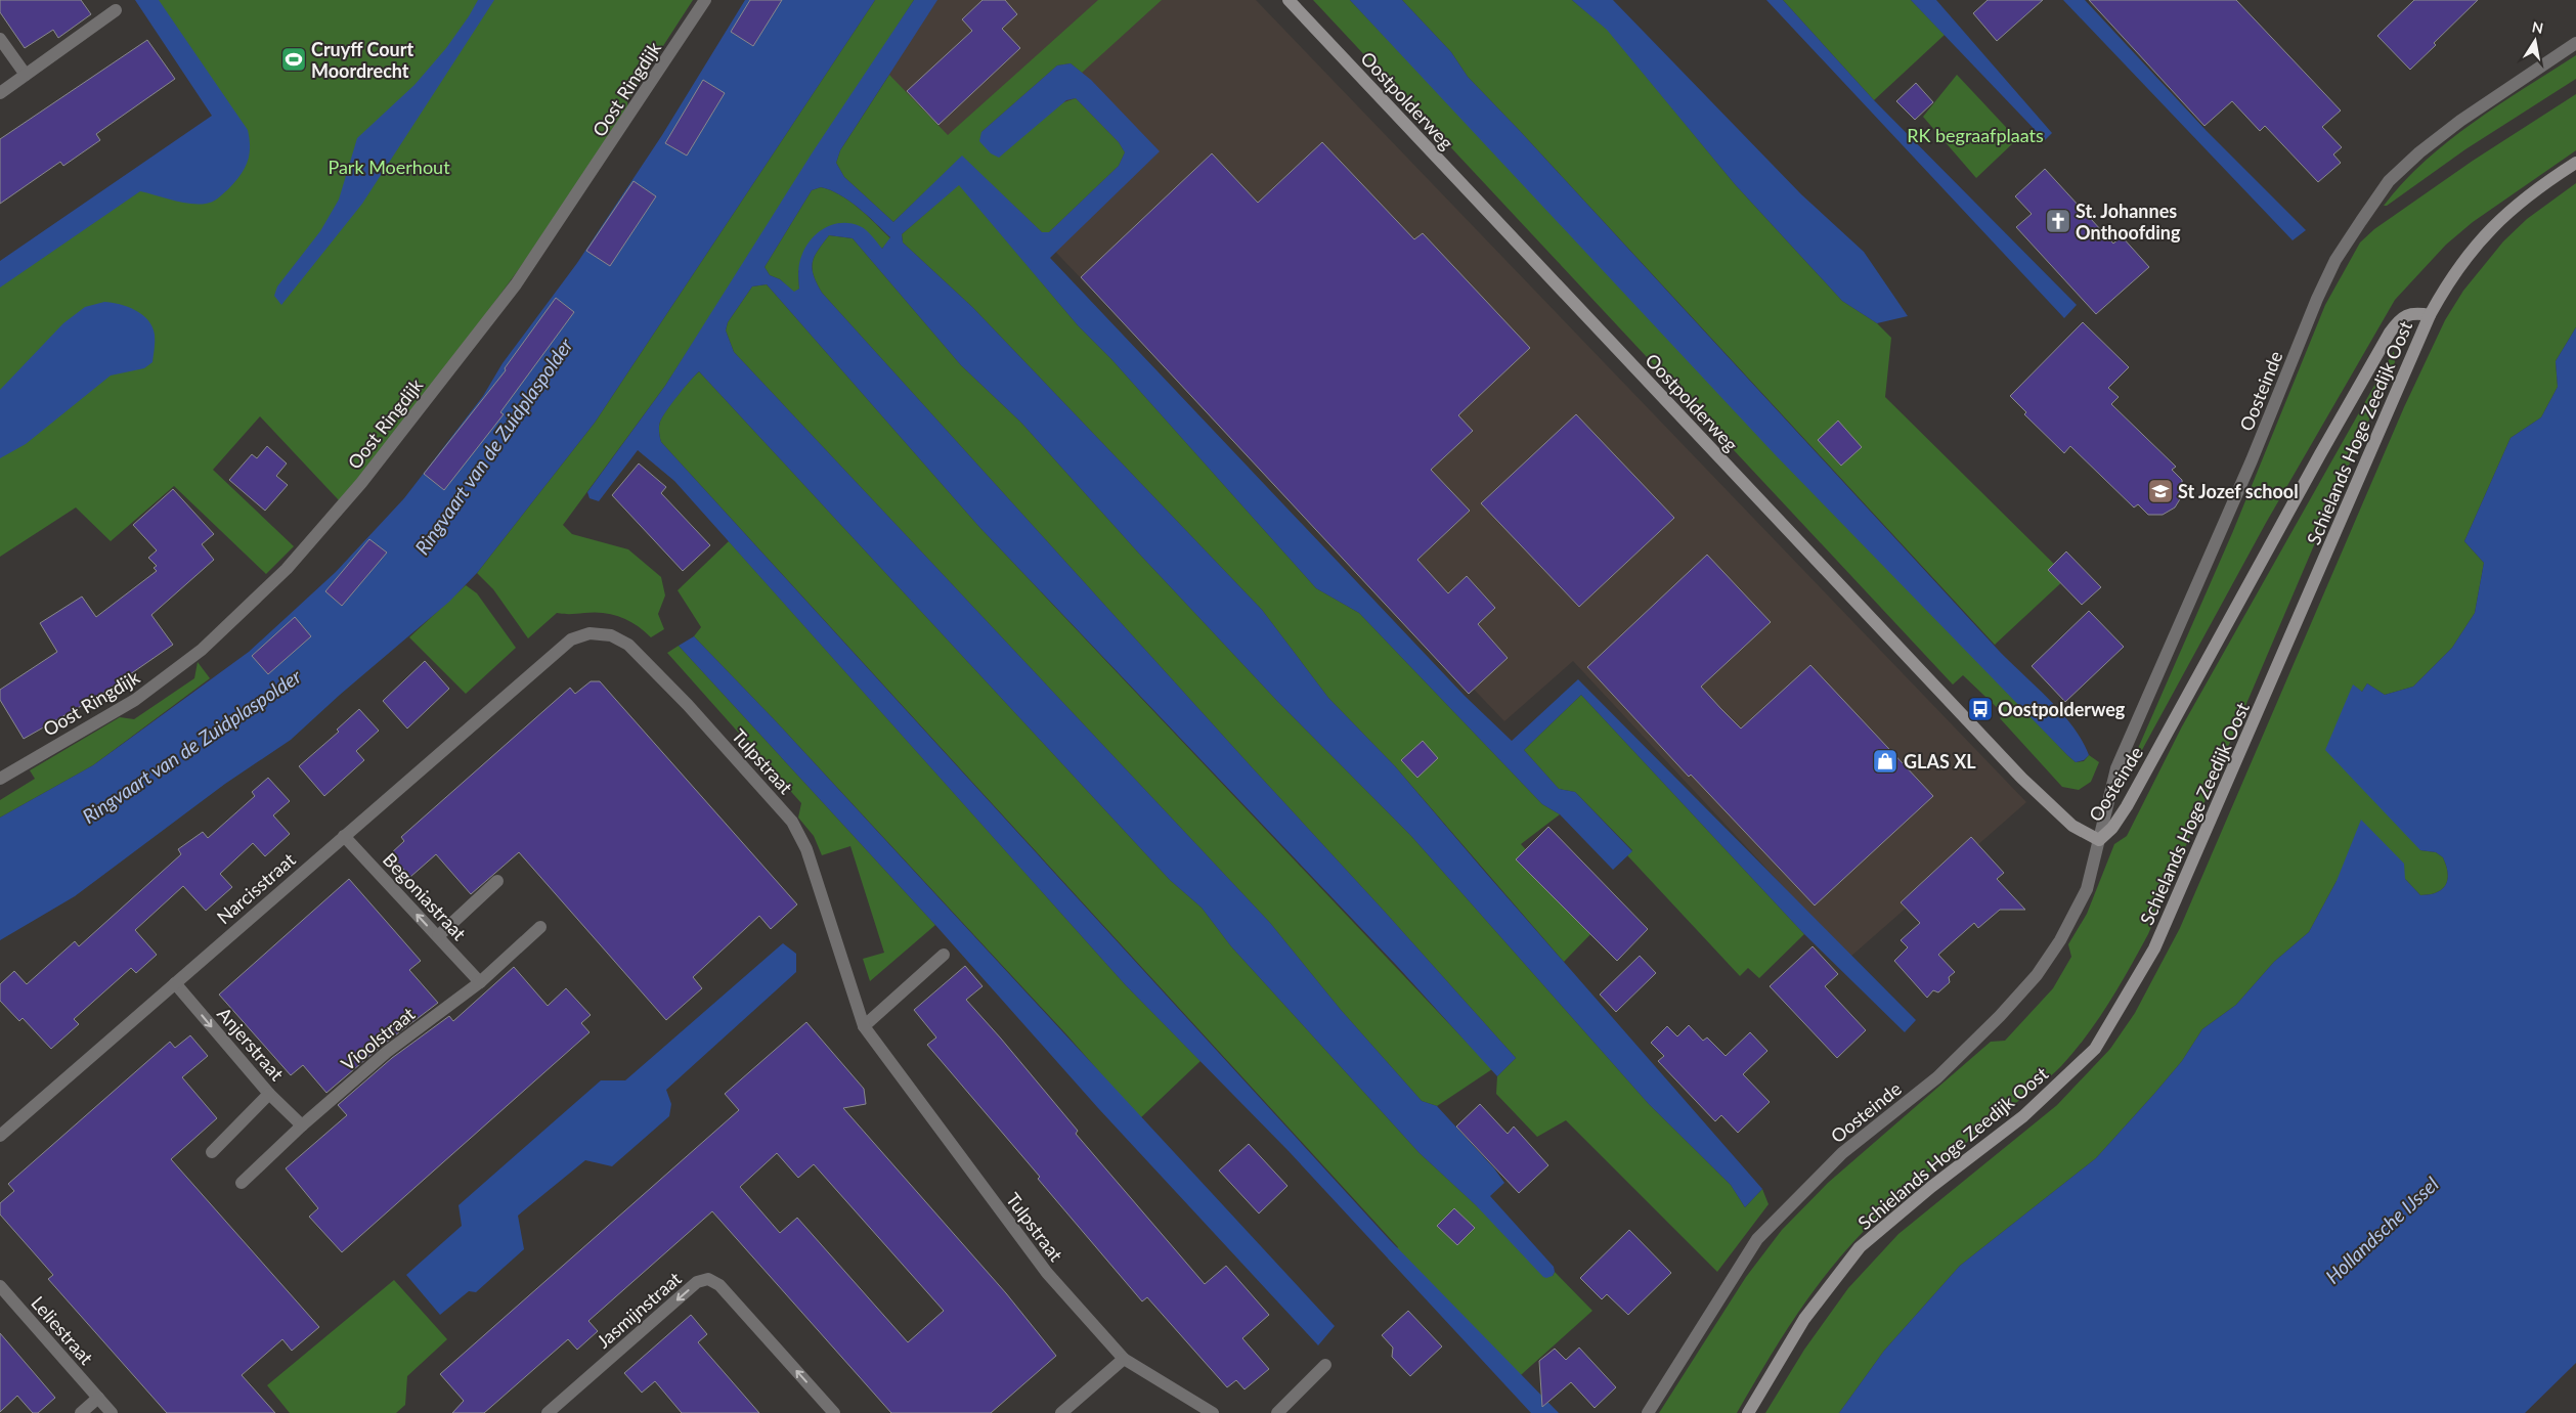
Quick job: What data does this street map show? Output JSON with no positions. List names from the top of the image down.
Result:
{
  "streets": {
    "street": [
      "Oost Ringdijk",
      "Oostpolderweg",
      "Oosteinde",
      "Schielands Hoge Zeedijk Oost",
      "Tulpstraat",
      "Narcisstraat",
      "Begoniastraat",
      "Vioolstraat",
      "Anjerstraat",
      "Jasmijnstraat",
      "Leliestraat"
    ]
  },
  "crossings": [
    ["Oostpolderweg", "Oosteinde"],
    ["Oosteinde", "Schielands Hoge Zeedijk Oost"],
    ["Tulpstraat", "Narcisstraat"],
    ["Narcisstraat", "Begoniastraat"],
    ["Narcisstraat", "Anjerstraat"],
    ["Begoniastraat", "Vioolstraat"],
    ["Vioolstraat", "Anjerstraat"]
  ],
  "one_way": ["Begoniastraat", "Anjerstraat"],
  "water": ["Ringvaart van de Zuidplaspolder", "Hollandsche IJssel"],
  "parks": ["RK begraafplaats", "Park Moerhout"],
  "places": {
    "sports": ["Cruyff Court Moordrecht"],
    "church": ["St. Johannes Onthoofding"],
    "school or university": ["St Jozef school"],
    "bus stop": ["Oostpolderweg"],
    "shop": ["GLAS XL"]
  },
  "north": "top"
}
